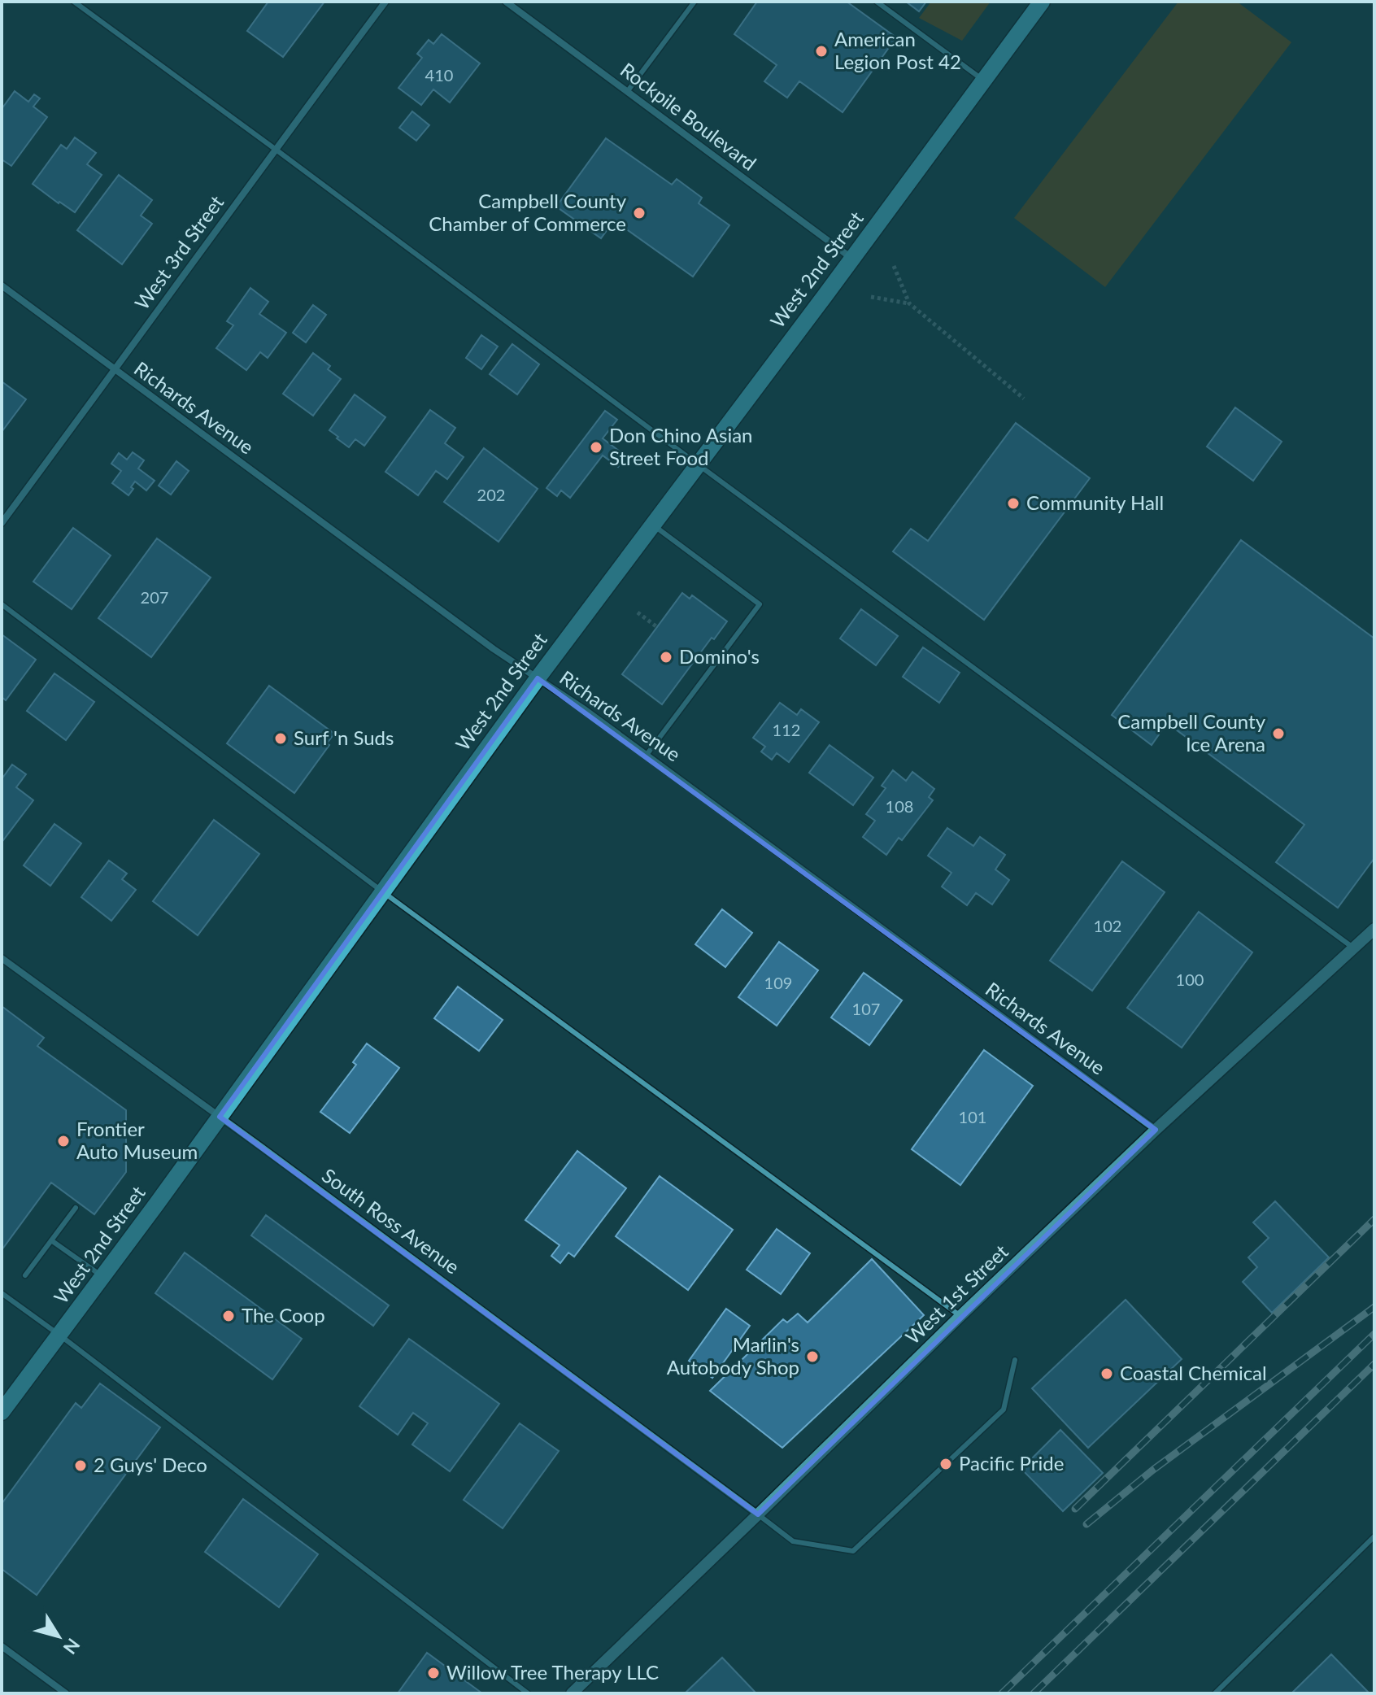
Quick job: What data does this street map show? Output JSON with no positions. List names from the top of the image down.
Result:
{
  "streets": {
    "main road": ["West 2nd Street"],
    "street": [
      "Rockpile Boulevard",
      "West 3rd Street",
      "Richards Avenue",
      "South Ross Avenue",
      "West 1st Street"
    ]
  },
  "crossings": [
    ["Rockpile Boulevard", "West 2nd Street"],
    ["West 3rd Street", "Richards Avenue"],
    ["West 2nd Street", "Richards Avenue"],
    ["West 2nd Street", "South Ross Avenue"],
    ["Richards Avenue", "West 1st Street"],
    ["South Ross Avenue", "West 1st Street"]
  ],
  "places": [
    "American Legion Post 42",
    "Campbell County Chamber of Commerce",
    "Don Chino Asian Street Food",
    "Community Hall",
    "Domino's",
    "Campbell County Ice Arena",
    "Surf 'n Suds",
    "Frontier Auto Museum",
    "The Coop",
    "Marlin's Autobody Shop",
    "Coastal Chemical",
    "Pacific Pride",
    "2 Guys' Deco",
    "Willow Tree Therapy LLC"
  ],
  "house_numbers": [
    "410",
    "202",
    "207",
    "112",
    "108",
    "102",
    "100",
    "109",
    "107",
    "101"
  ],
  "north": "bottom right"
}
